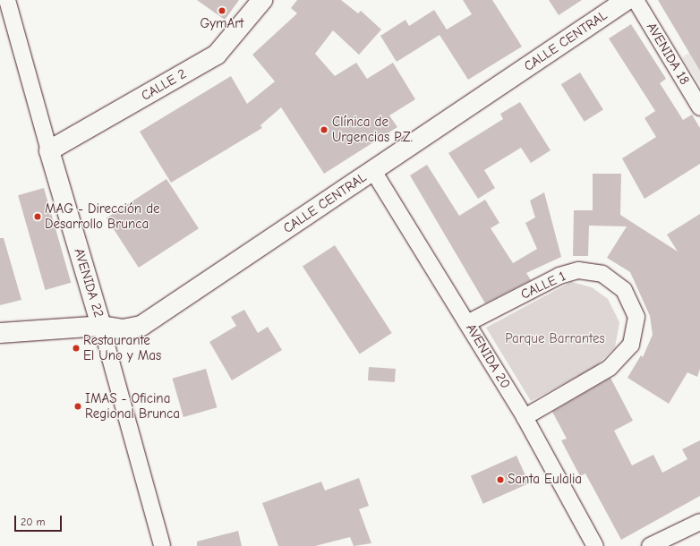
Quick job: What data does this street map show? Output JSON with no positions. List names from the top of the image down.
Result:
{
  "streets": {
    "main road": ["CALLE CENTRAL", "CALLE 2", "AVENIDA 22"],
    "street": ["AVENIDA 18", "CALLE 1", "AVENIDA 20"]
  },
  "crossings": [
    ["CALLE CENTRAL", "AVENIDA 22"],
    ["CALLE CENTRAL", "AVENIDA 20"],
    ["CALLE 2", "AVENIDA 22"],
    ["CALLE 1", "AVENIDA 20"]
  ],
  "parks": ["Parque Barrantes"],
  "places": [
    "GymArt",
    "Clínica de Urgencias P.Z.",
    "MAG - Dirección de Desarrollo Brunca",
    "Restaurante El Uno y Mas",
    "IMAS - Oficina Regional Brunca",
    "Santa Eulalia"
  ],
  "scale_bar": "20 m"
}
